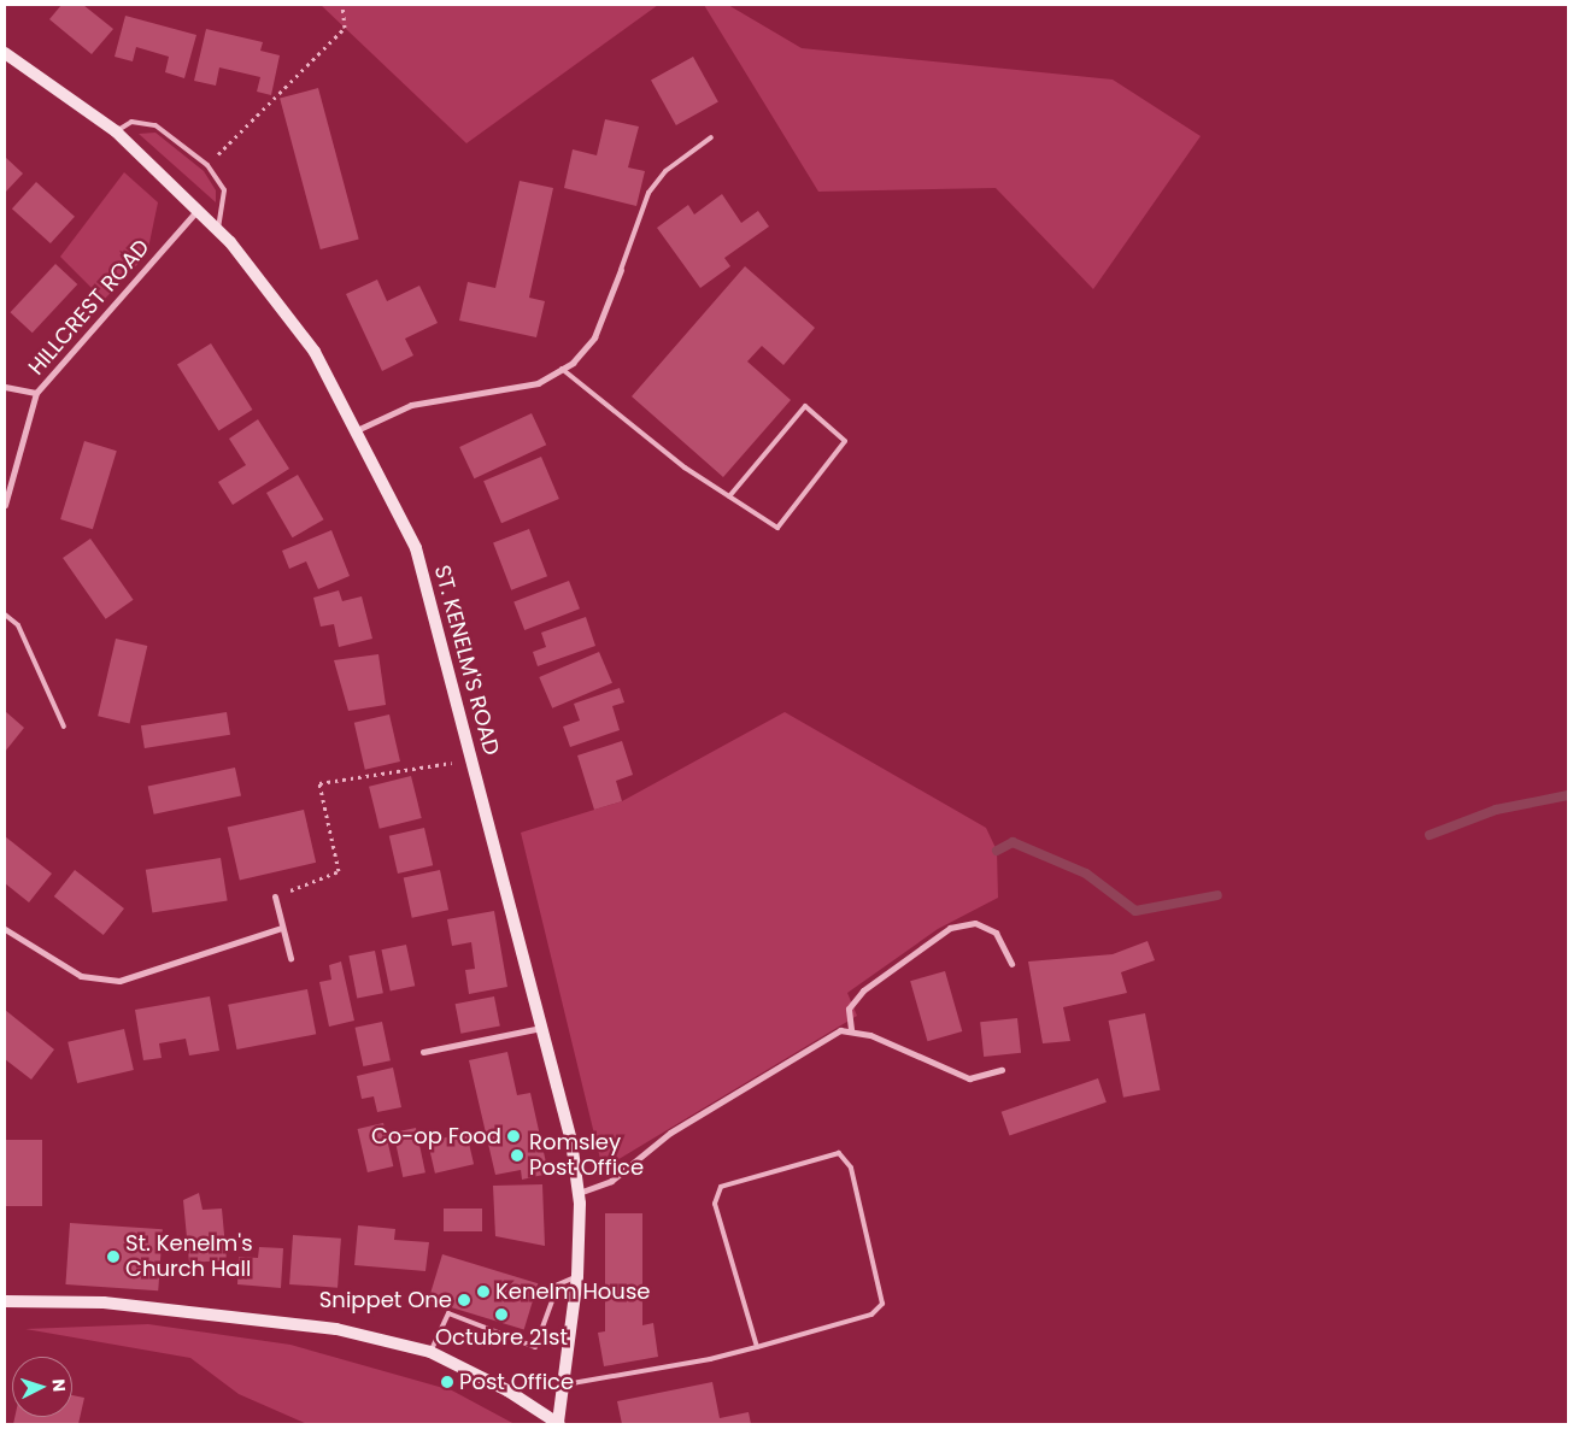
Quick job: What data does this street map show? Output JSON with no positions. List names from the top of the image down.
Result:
{
  "streets": {
    "street": ["HILLCREST ROAD", "ST. KENELM'S ROAD"]
  },
  "crossings": [
    ["HILLCREST ROAD", "ST. KENELM'S ROAD"]
  ],
  "places": [
    "Co-op Food",
    "Romsley Post Office",
    "St. Kenelm's Church Hall",
    "Kenelm House",
    "Snippet One",
    "Octubre 21st",
    "Post Office"
  ],
  "north": "right"
}
